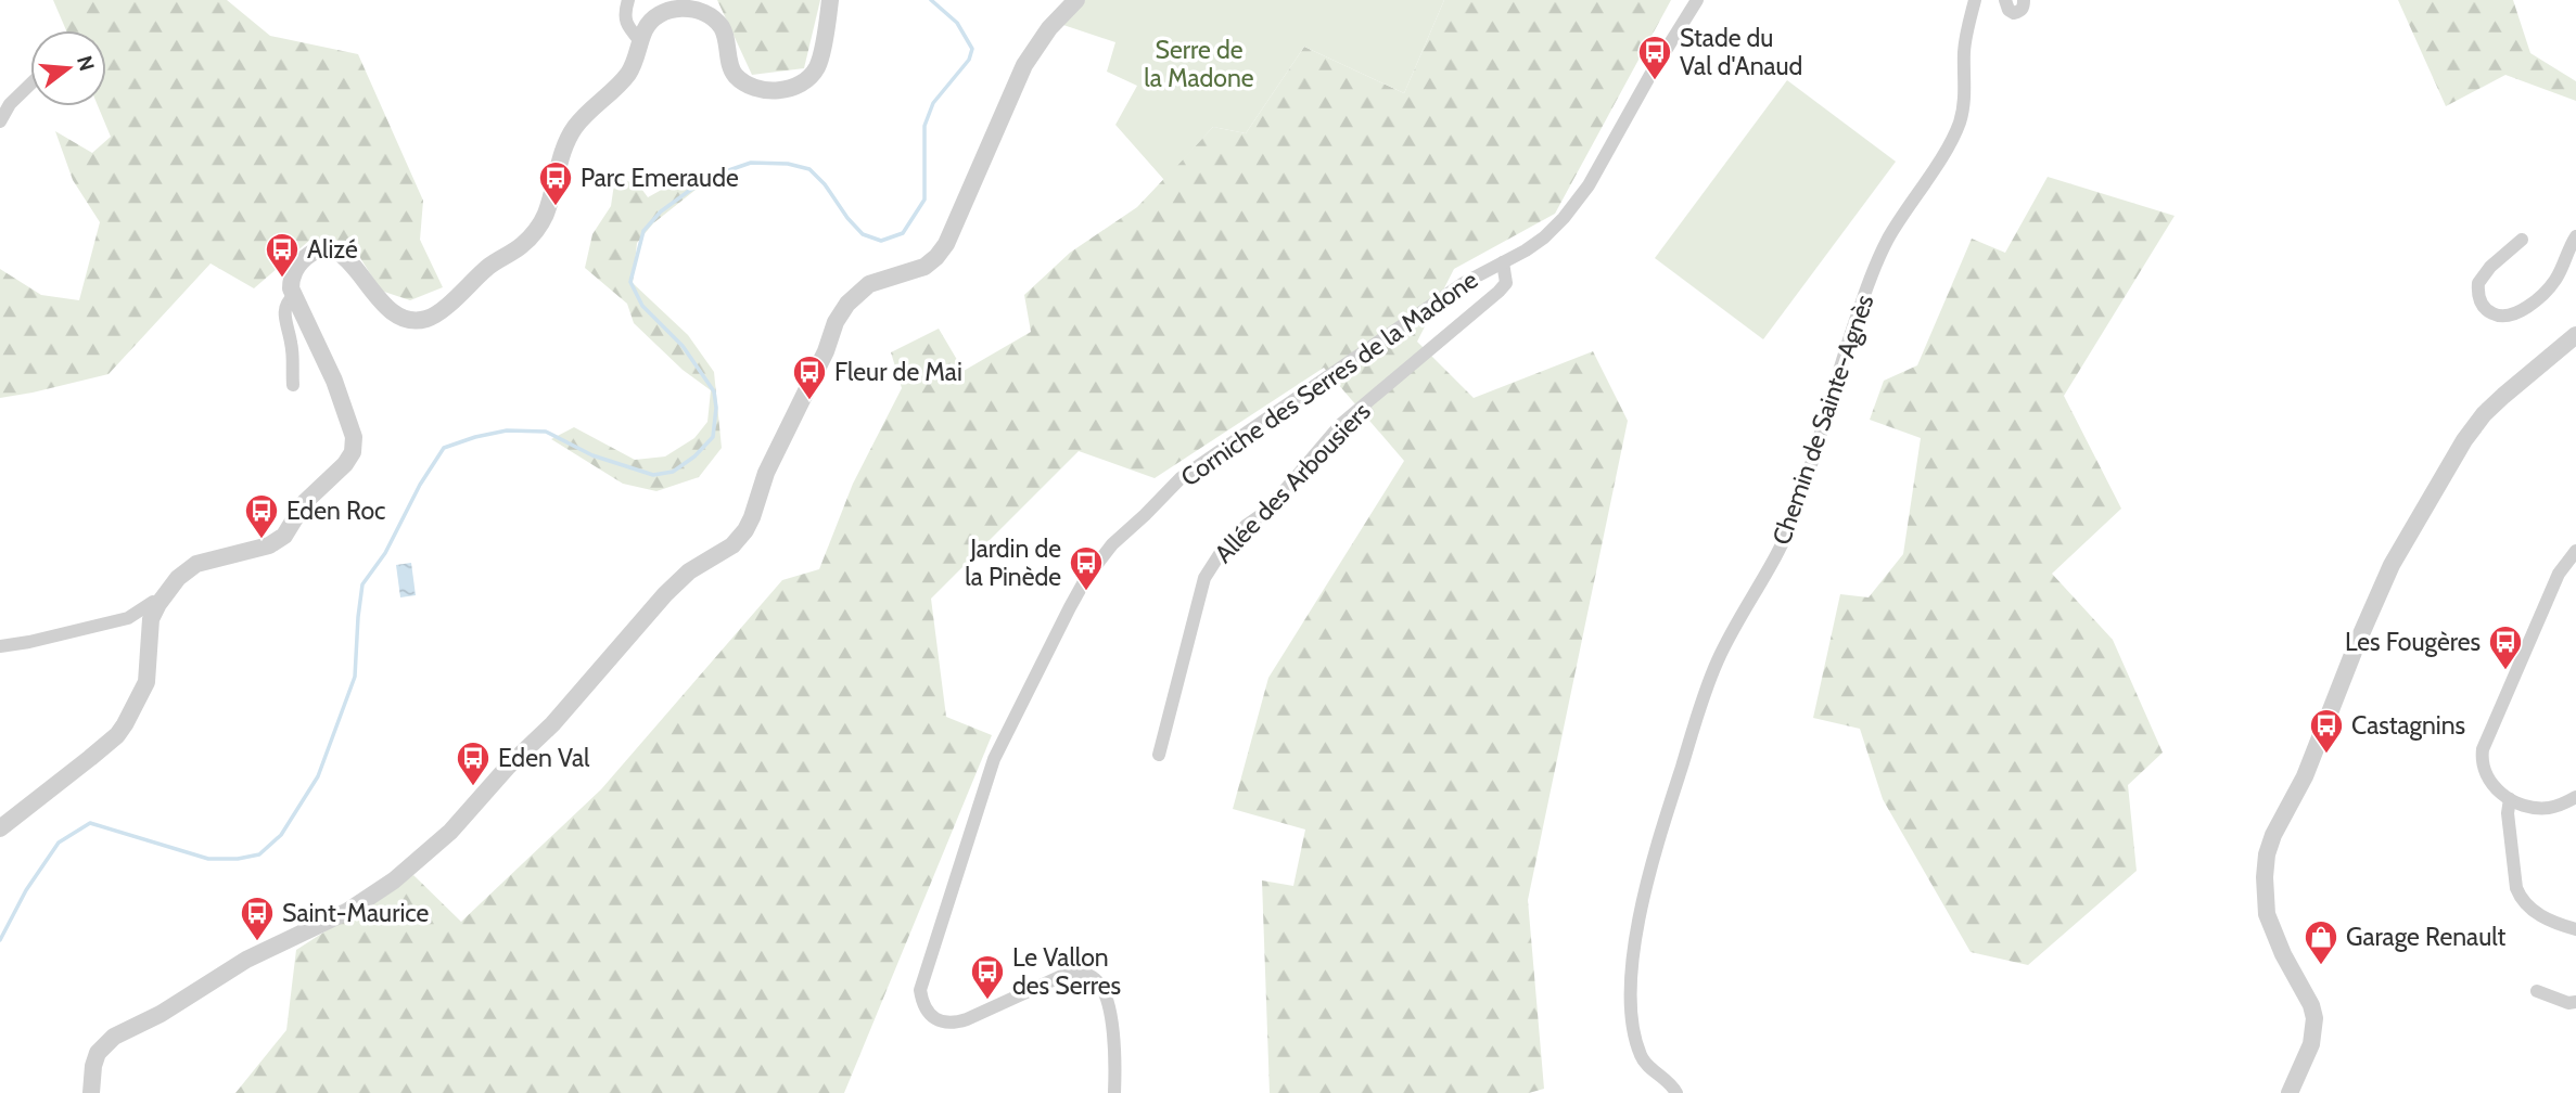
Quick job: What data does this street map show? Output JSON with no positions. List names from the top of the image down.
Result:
{
  "streets": {
    "street": ["Corniche des Serres de la Madone", "Chemin de Sainte-Agnès", "Allée des Arbousiers"]
  },
  "crossings": [
    ["Corniche des Serres de la Madone", "Allée des Arbousiers"]
  ],
  "parks": ["Serre de la Madone"],
  "places": {
    "bus stop": [
      "Stade du Val d'Anaud",
      "Parc Emeraude",
      "Alizé",
      "Fleur de Mai",
      "Eden Roc",
      "Jardin de la Pinède",
      "Les Fougères",
      "Castagnins",
      "Eden Val",
      "Saint-Maurice",
      "Le Vallon des Serres"
    ],
    "shop": ["Garage Renault"]
  },
  "north": "right"
}
